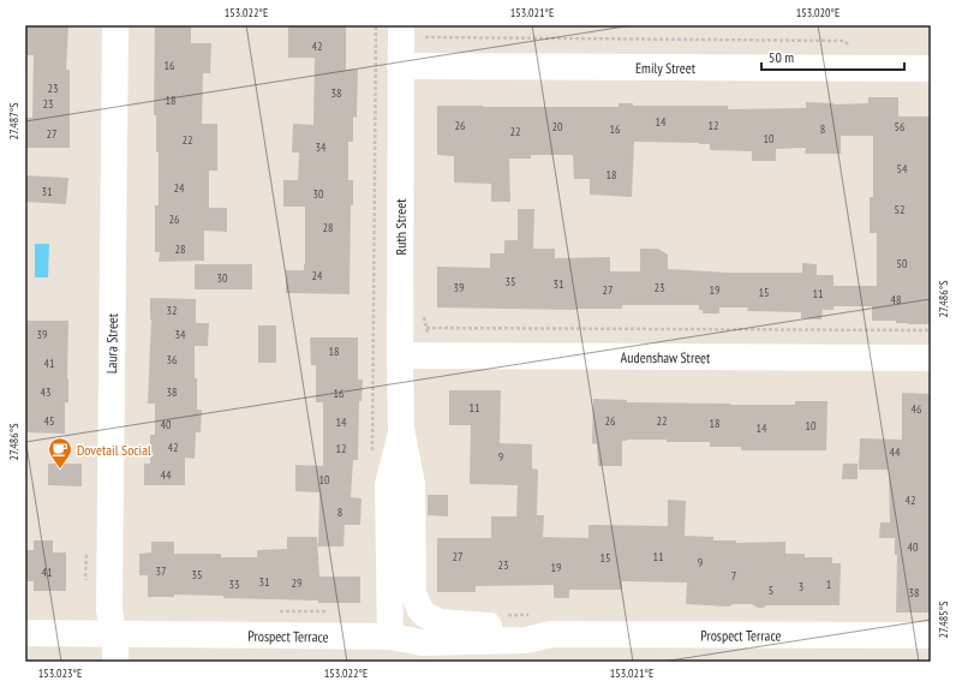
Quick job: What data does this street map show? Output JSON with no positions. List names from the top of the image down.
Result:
{
  "streets": {
    "street": [
      "Emily Street",
      "Ruth Street",
      "Laura Street",
      "Audenshaw Street",
      "Prospect Terrace"
    ]
  },
  "crossings": [
    ["Emily Street", "Ruth Street"],
    ["Ruth Street", "Audenshaw Street"],
    ["Ruth Street", "Prospect Terrace"],
    ["Laura Street", "Prospect Terrace"]
  ],
  "places": {
    "cafe": ["Dovetail Social"]
  },
  "house_numbers": [
    "42",
    "16",
    "23",
    "38",
    "18",
    "23",
    "14",
    "26",
    "12",
    "20",
    "56",
    "16",
    "8",
    "22",
    "27",
    "10",
    "22",
    "34",
    "54",
    "18",
    "24",
    "31",
    "30",
    "52",
    "26",
    "28",
    "28",
    "50",
    "24",
    "30",
    "35",
    "31",
    "39",
    "23",
    "27",
    "19",
    "15",
    "11",
    "48",
    "32",
    "39",
    "34",
    "18",
    "36",
    "41",
    "43",
    "38",
    "16",
    "11",
    "46",
    "45",
    "26",
    "22",
    "14",
    "18",
    "40",
    "10",
    "14",
    "42",
    "12",
    "44",
    "9",
    "44",
    "10",
    "42",
    "8",
    "40",
    "27",
    "11",
    "15",
    "9",
    "23",
    "19",
    "37",
    "41",
    "35",
    "7",
    "31",
    "29",
    "33",
    "1",
    "3",
    "5",
    "38"
  ],
  "scale_bar": "50 m",
  "coordinates": [
    "153.022°E",
    "153.021°E",
    "153.020°E",
    "27.487°S",
    "27.486°S",
    "27.485°S",
    "153.023°E"
  ]
}
